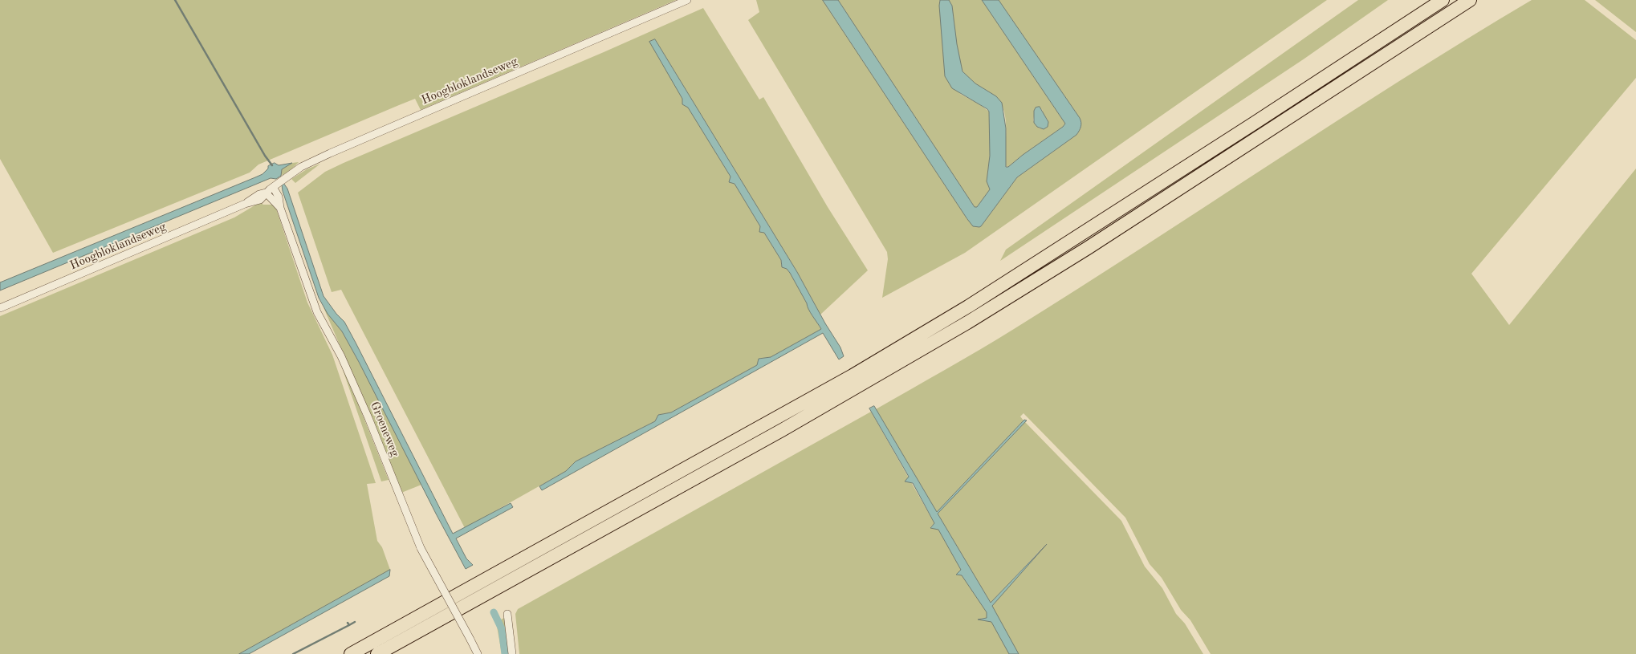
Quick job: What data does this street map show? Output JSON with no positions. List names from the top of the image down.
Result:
{
  "streets": {
    "street": ["Hoogbloklandseweg", "Groeneweg"]
  },
  "crossings": [
    ["Hoogbloklandseweg", "Groeneweg"]
  ]
}
